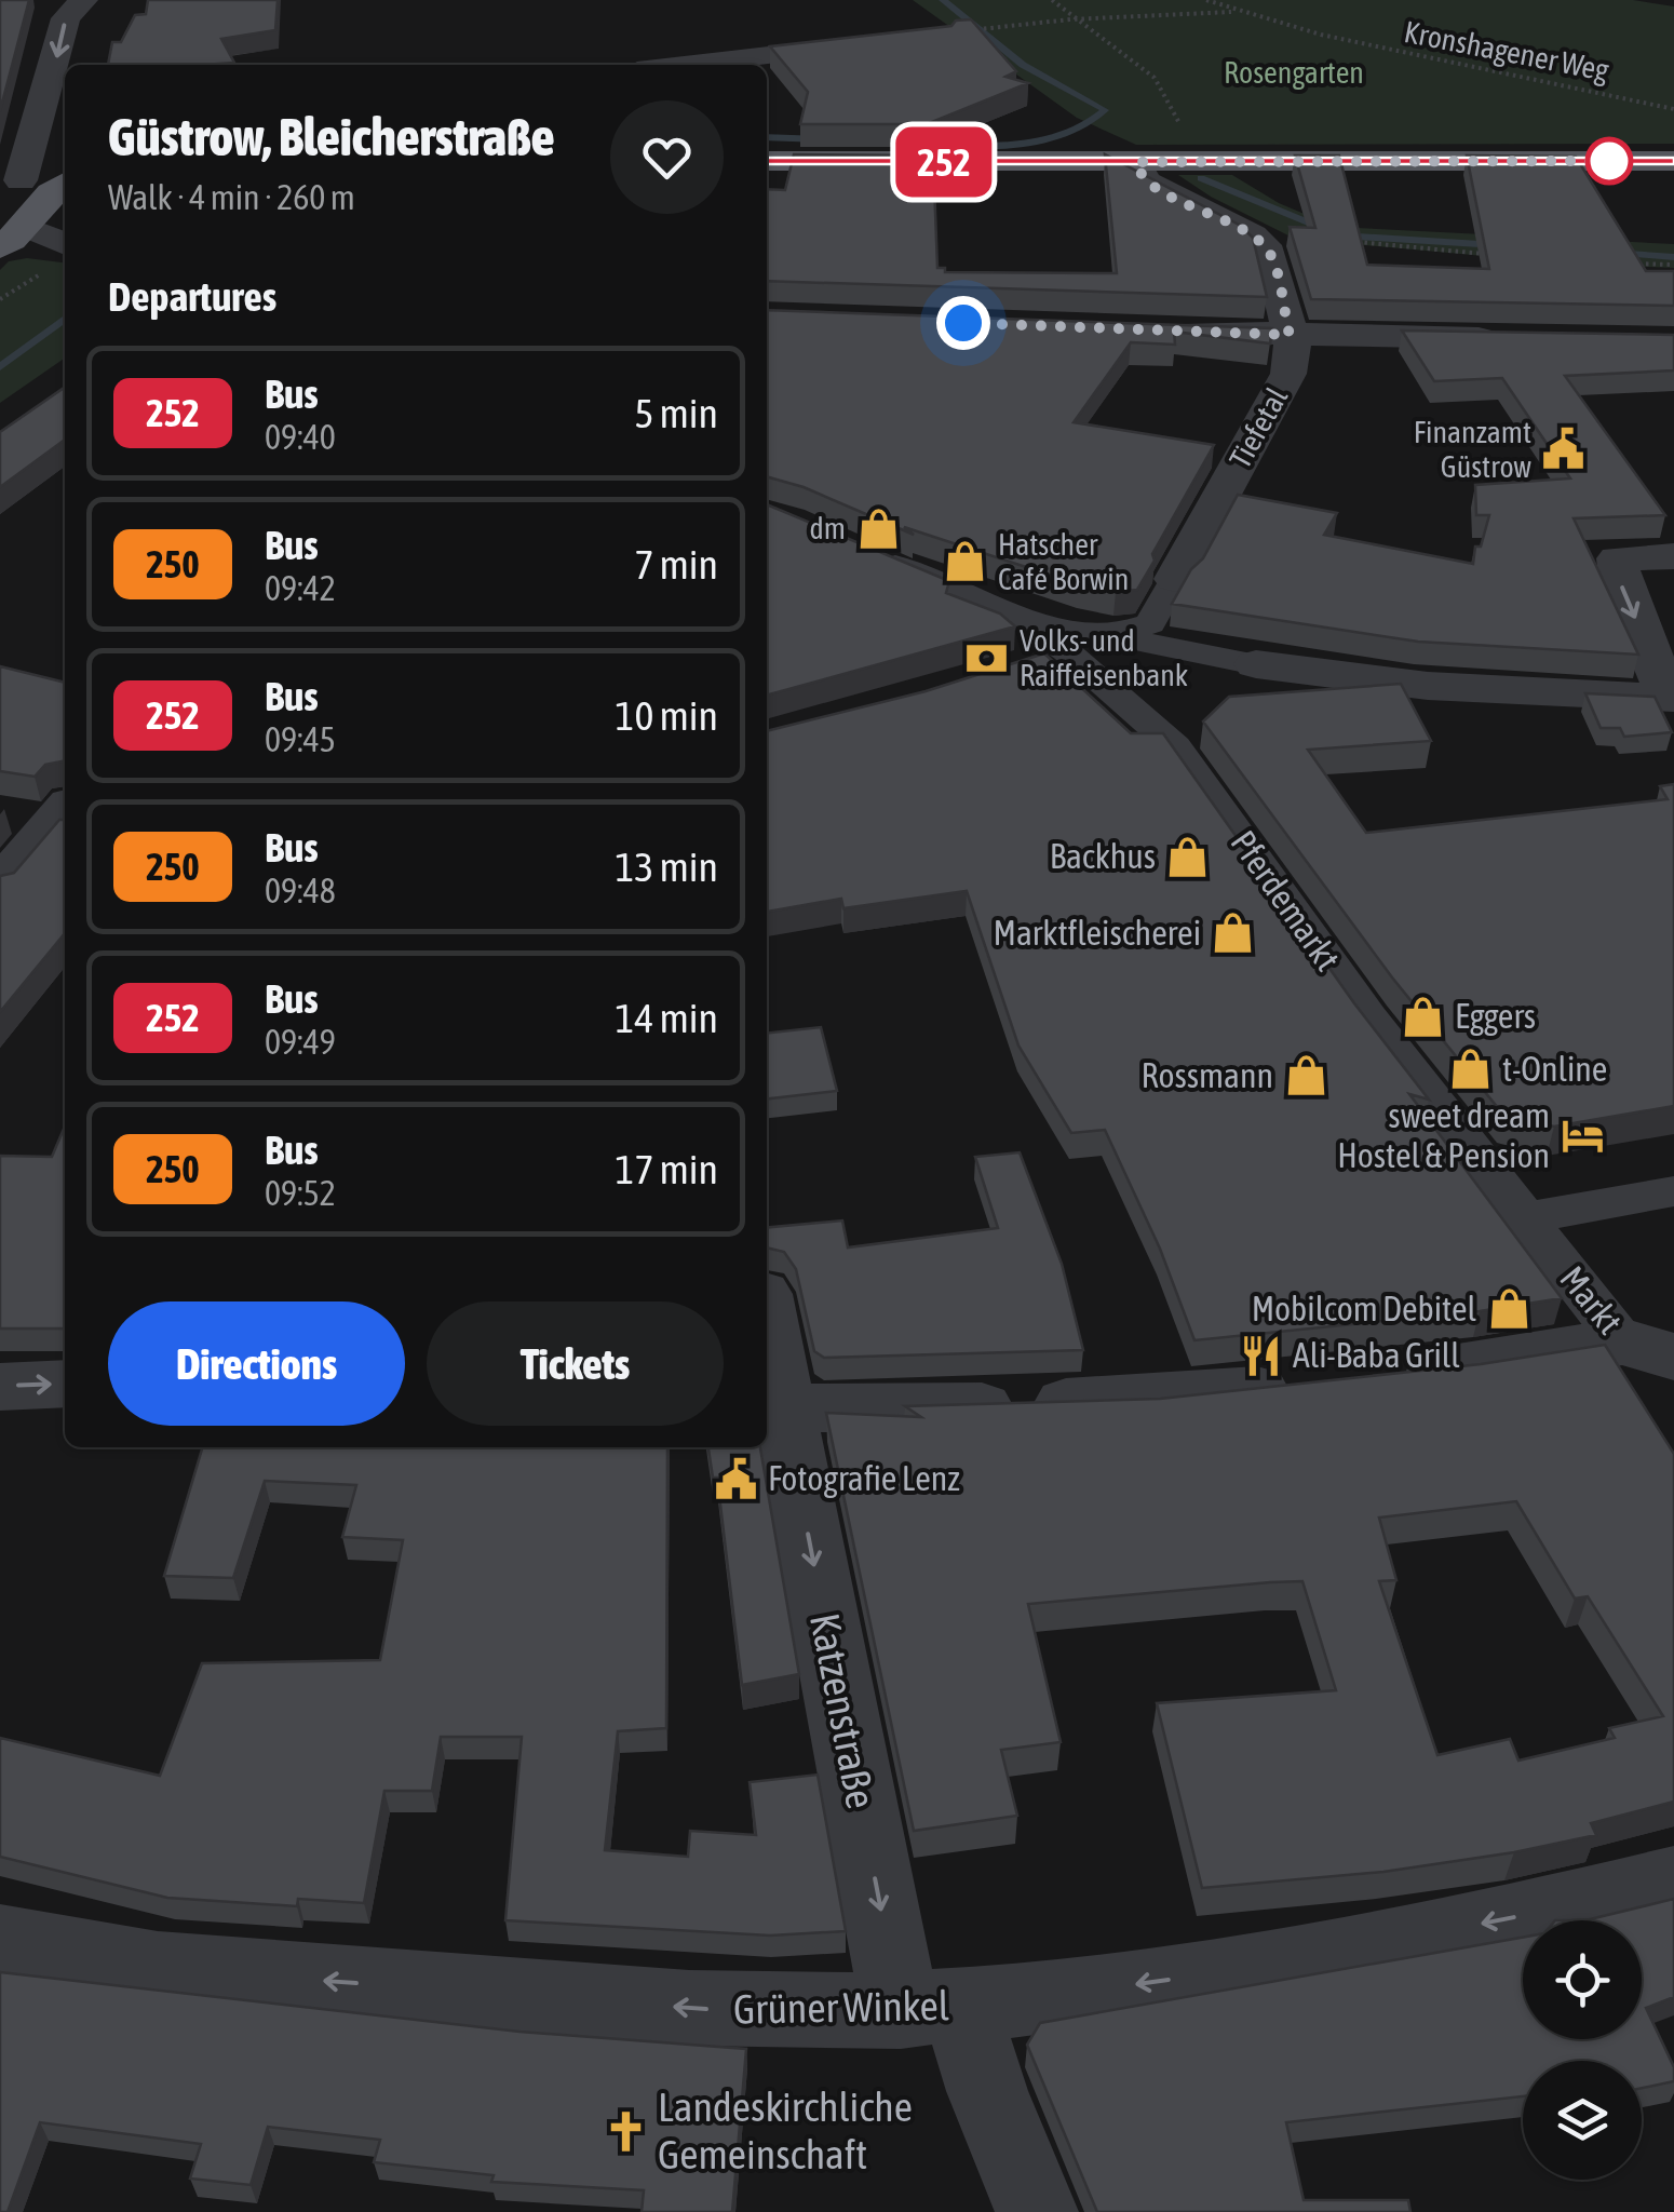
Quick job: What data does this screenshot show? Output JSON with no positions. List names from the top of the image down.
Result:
{
  "streets": {
    "street": [
      "Tiefetal",
      "Pferdemarkt",
      "Markt",
      "Katzenstraße",
      "Grüner Winkel"
    ],
    "path": ["Kronshagener Weg"]
  },
  "crossings": [
    ["Tiefetal", "Pferdemarkt"],
    ["Pferdemarkt", "Markt"],
    ["Katzenstraße", "Grüner Winkel"]
  ],
  "one_way": ["Katzenstraße", "Grüner Winkel"],
  "parks": ["Rosengarten"],
  "places": {
    "public building": ["Finanzamt Güstrow", "Fotografie Lenz"],
    "shop": [
      "dm",
      "Hatscher Café Borwin",
      "Backhus",
      "Marktfleischerei",
      "Eggers",
      "t-Online",
      "Rossmann",
      "Mobilcom Debitel"
    ],
    "bank": ["Volks- und Raiffeisenbank"],
    "hotel": ["sweet dream Hostel & Pension"],
    "restaurant": ["Ali-Baba Grill"],
    "church": ["Landeskirchliche Gemeinschaft"]
  },
  "lines": ["bus line 252"],
  "page": {
    "on_map": "252",
    "heading": [
      ["Güstrow, Bleicherstraße", "Walk · 4 min · 260 m"],
      "Departures"
    ],
    "list": [
      {
        "mark": "252",
        "name": "Bus",
        "note": "09:40",
        "value": "5 min"
      },
      {
        "mark": "250",
        "name": "Bus",
        "note": "09:42",
        "value": "7 min"
      },
      {
        "mark": "252",
        "name": "Bus",
        "note": "09:45",
        "value": "10 min"
      },
      {
        "mark": "250",
        "name": "Bus",
        "note": "09:48",
        "value": "13 min"
      },
      {
        "mark": "252",
        "name": "Bus",
        "note": "09:49",
        "value": "14 min"
      },
      {
        "mark": "250",
        "name": "Bus",
        "note": "09:52",
        "value": "17 min"
      }
    ],
    "buttons": ["Directions", "Tickets"]
  }
}
